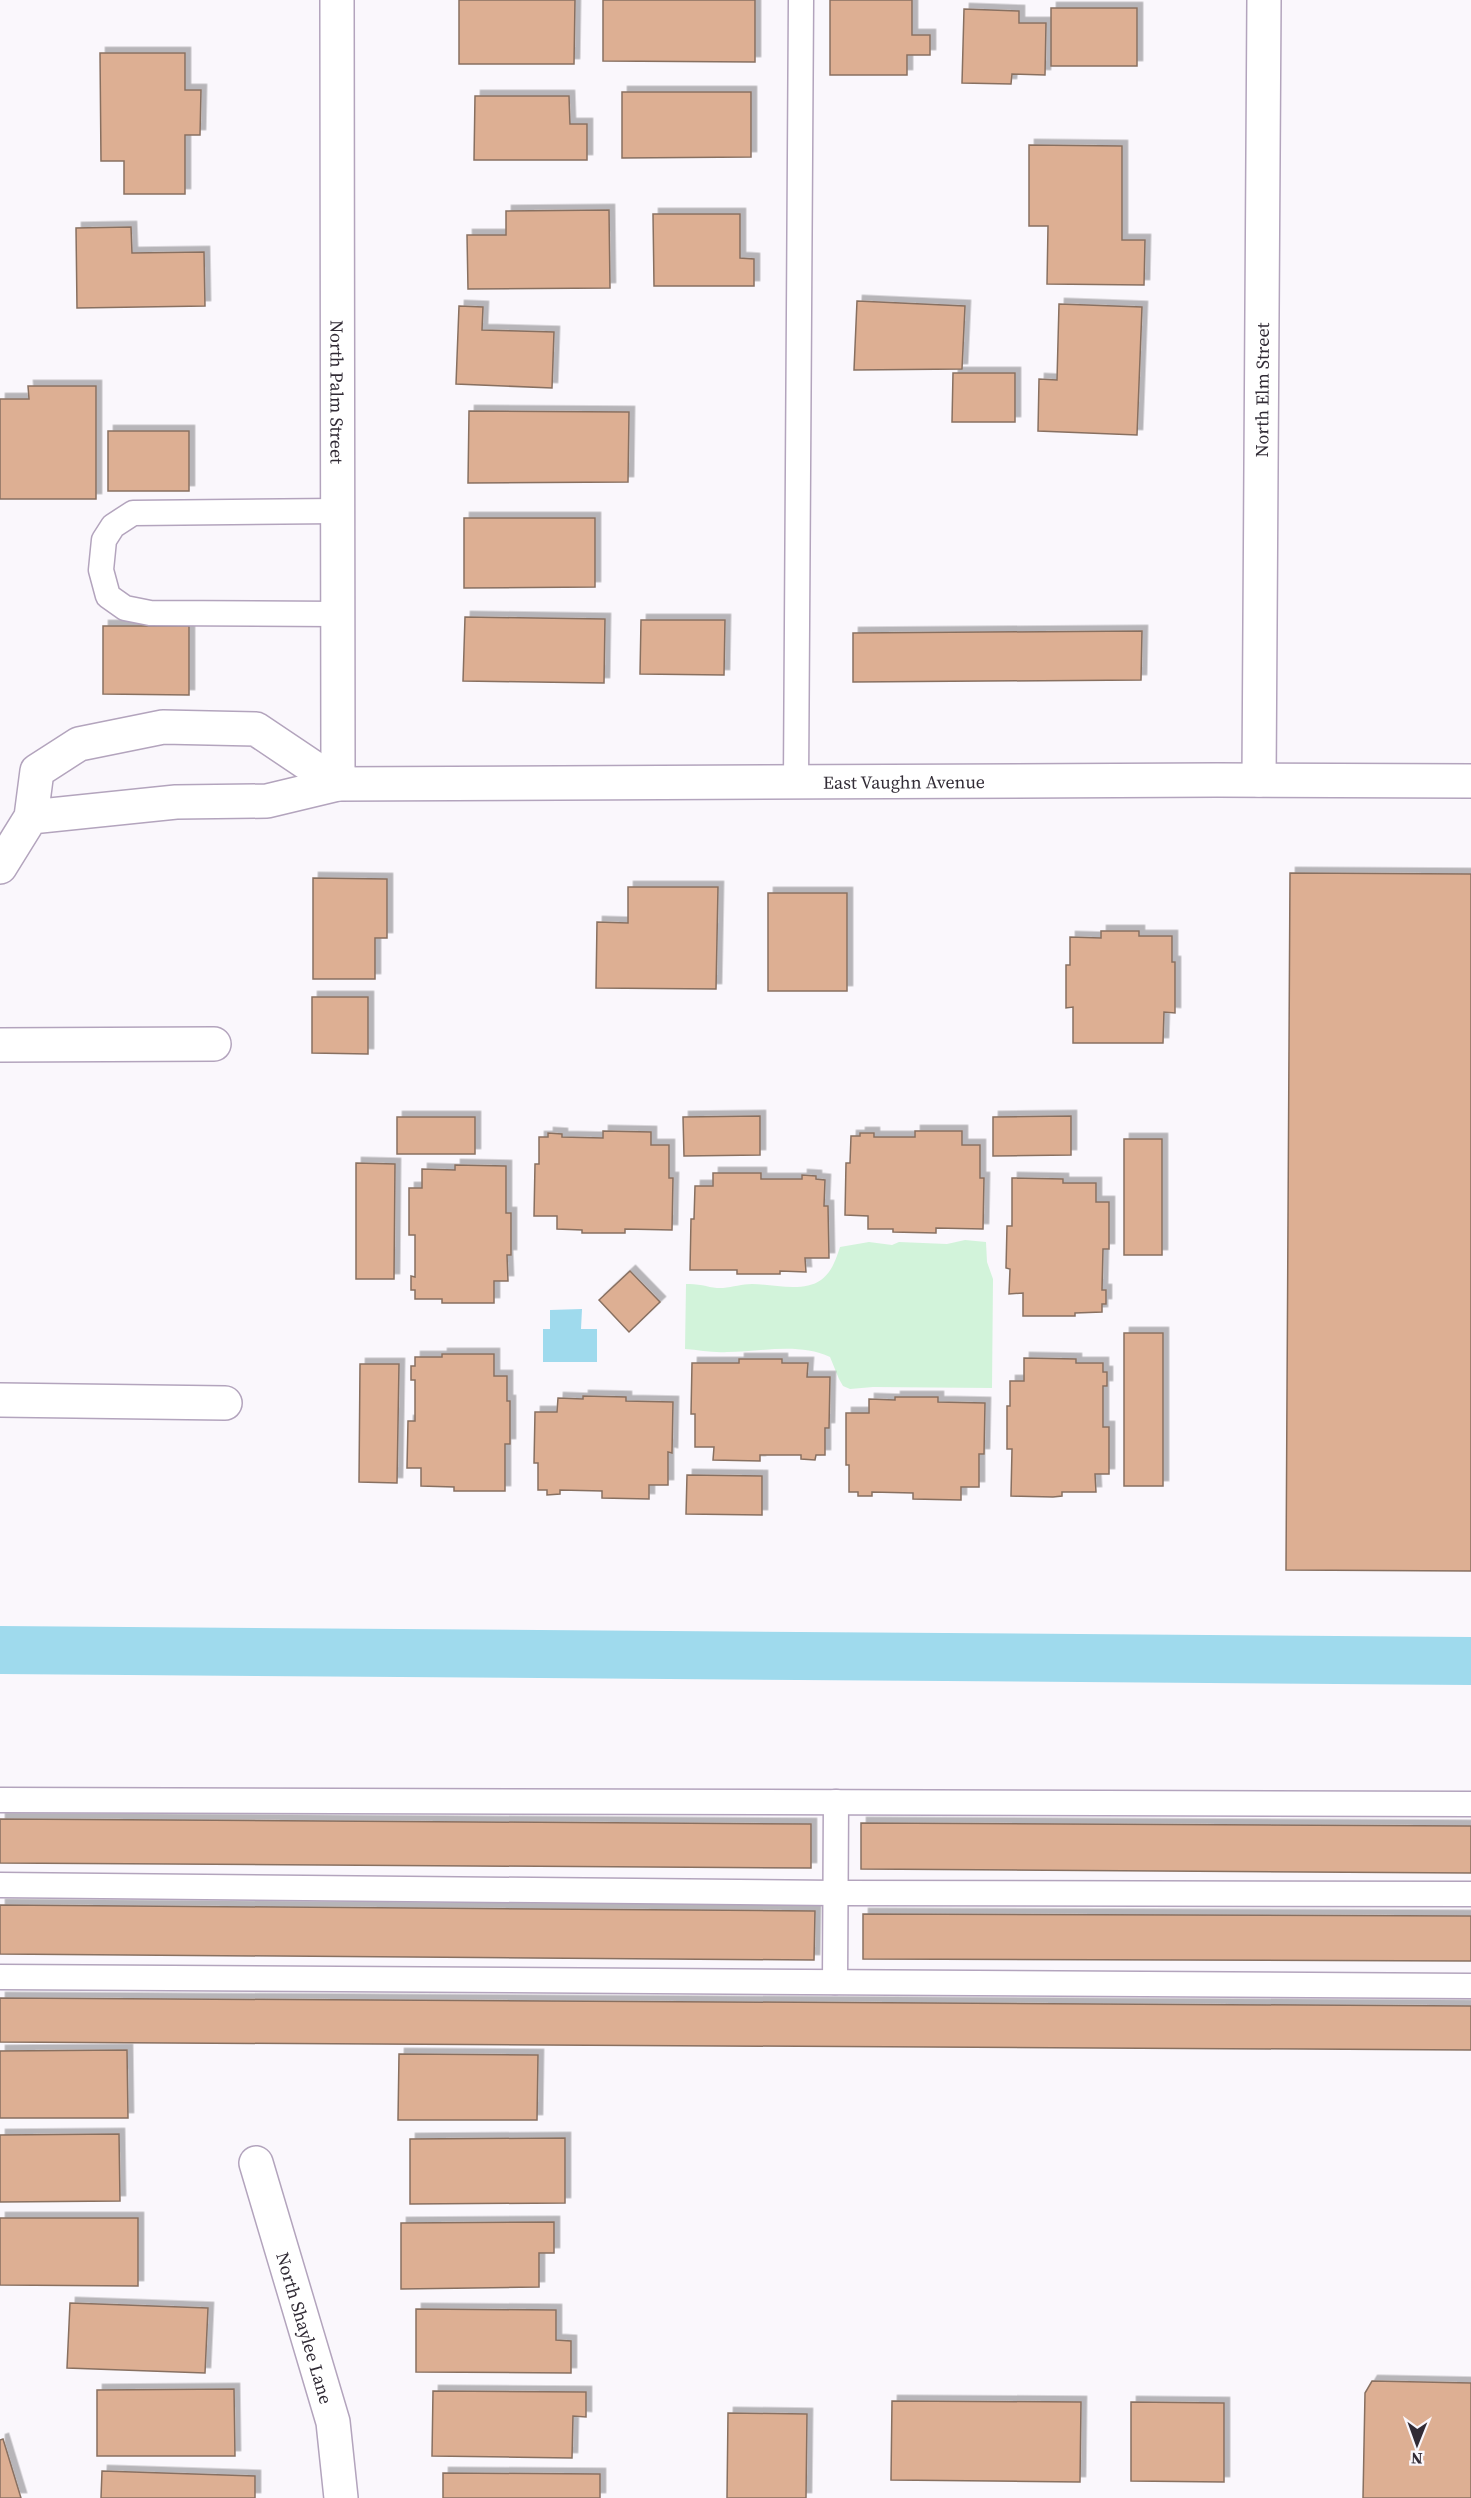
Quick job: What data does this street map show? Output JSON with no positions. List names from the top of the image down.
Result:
{
  "streets": {
    "street": [
      "North Elm Street",
      "North Palm Street",
      "East Vaughn Avenue",
      "North Shaylee Lane"
    ]
  },
  "crossings": [
    ["North Elm Street", "East Vaughn Avenue"],
    ["North Palm Street", "East Vaughn Avenue"]
  ],
  "north": "bottom"
}
